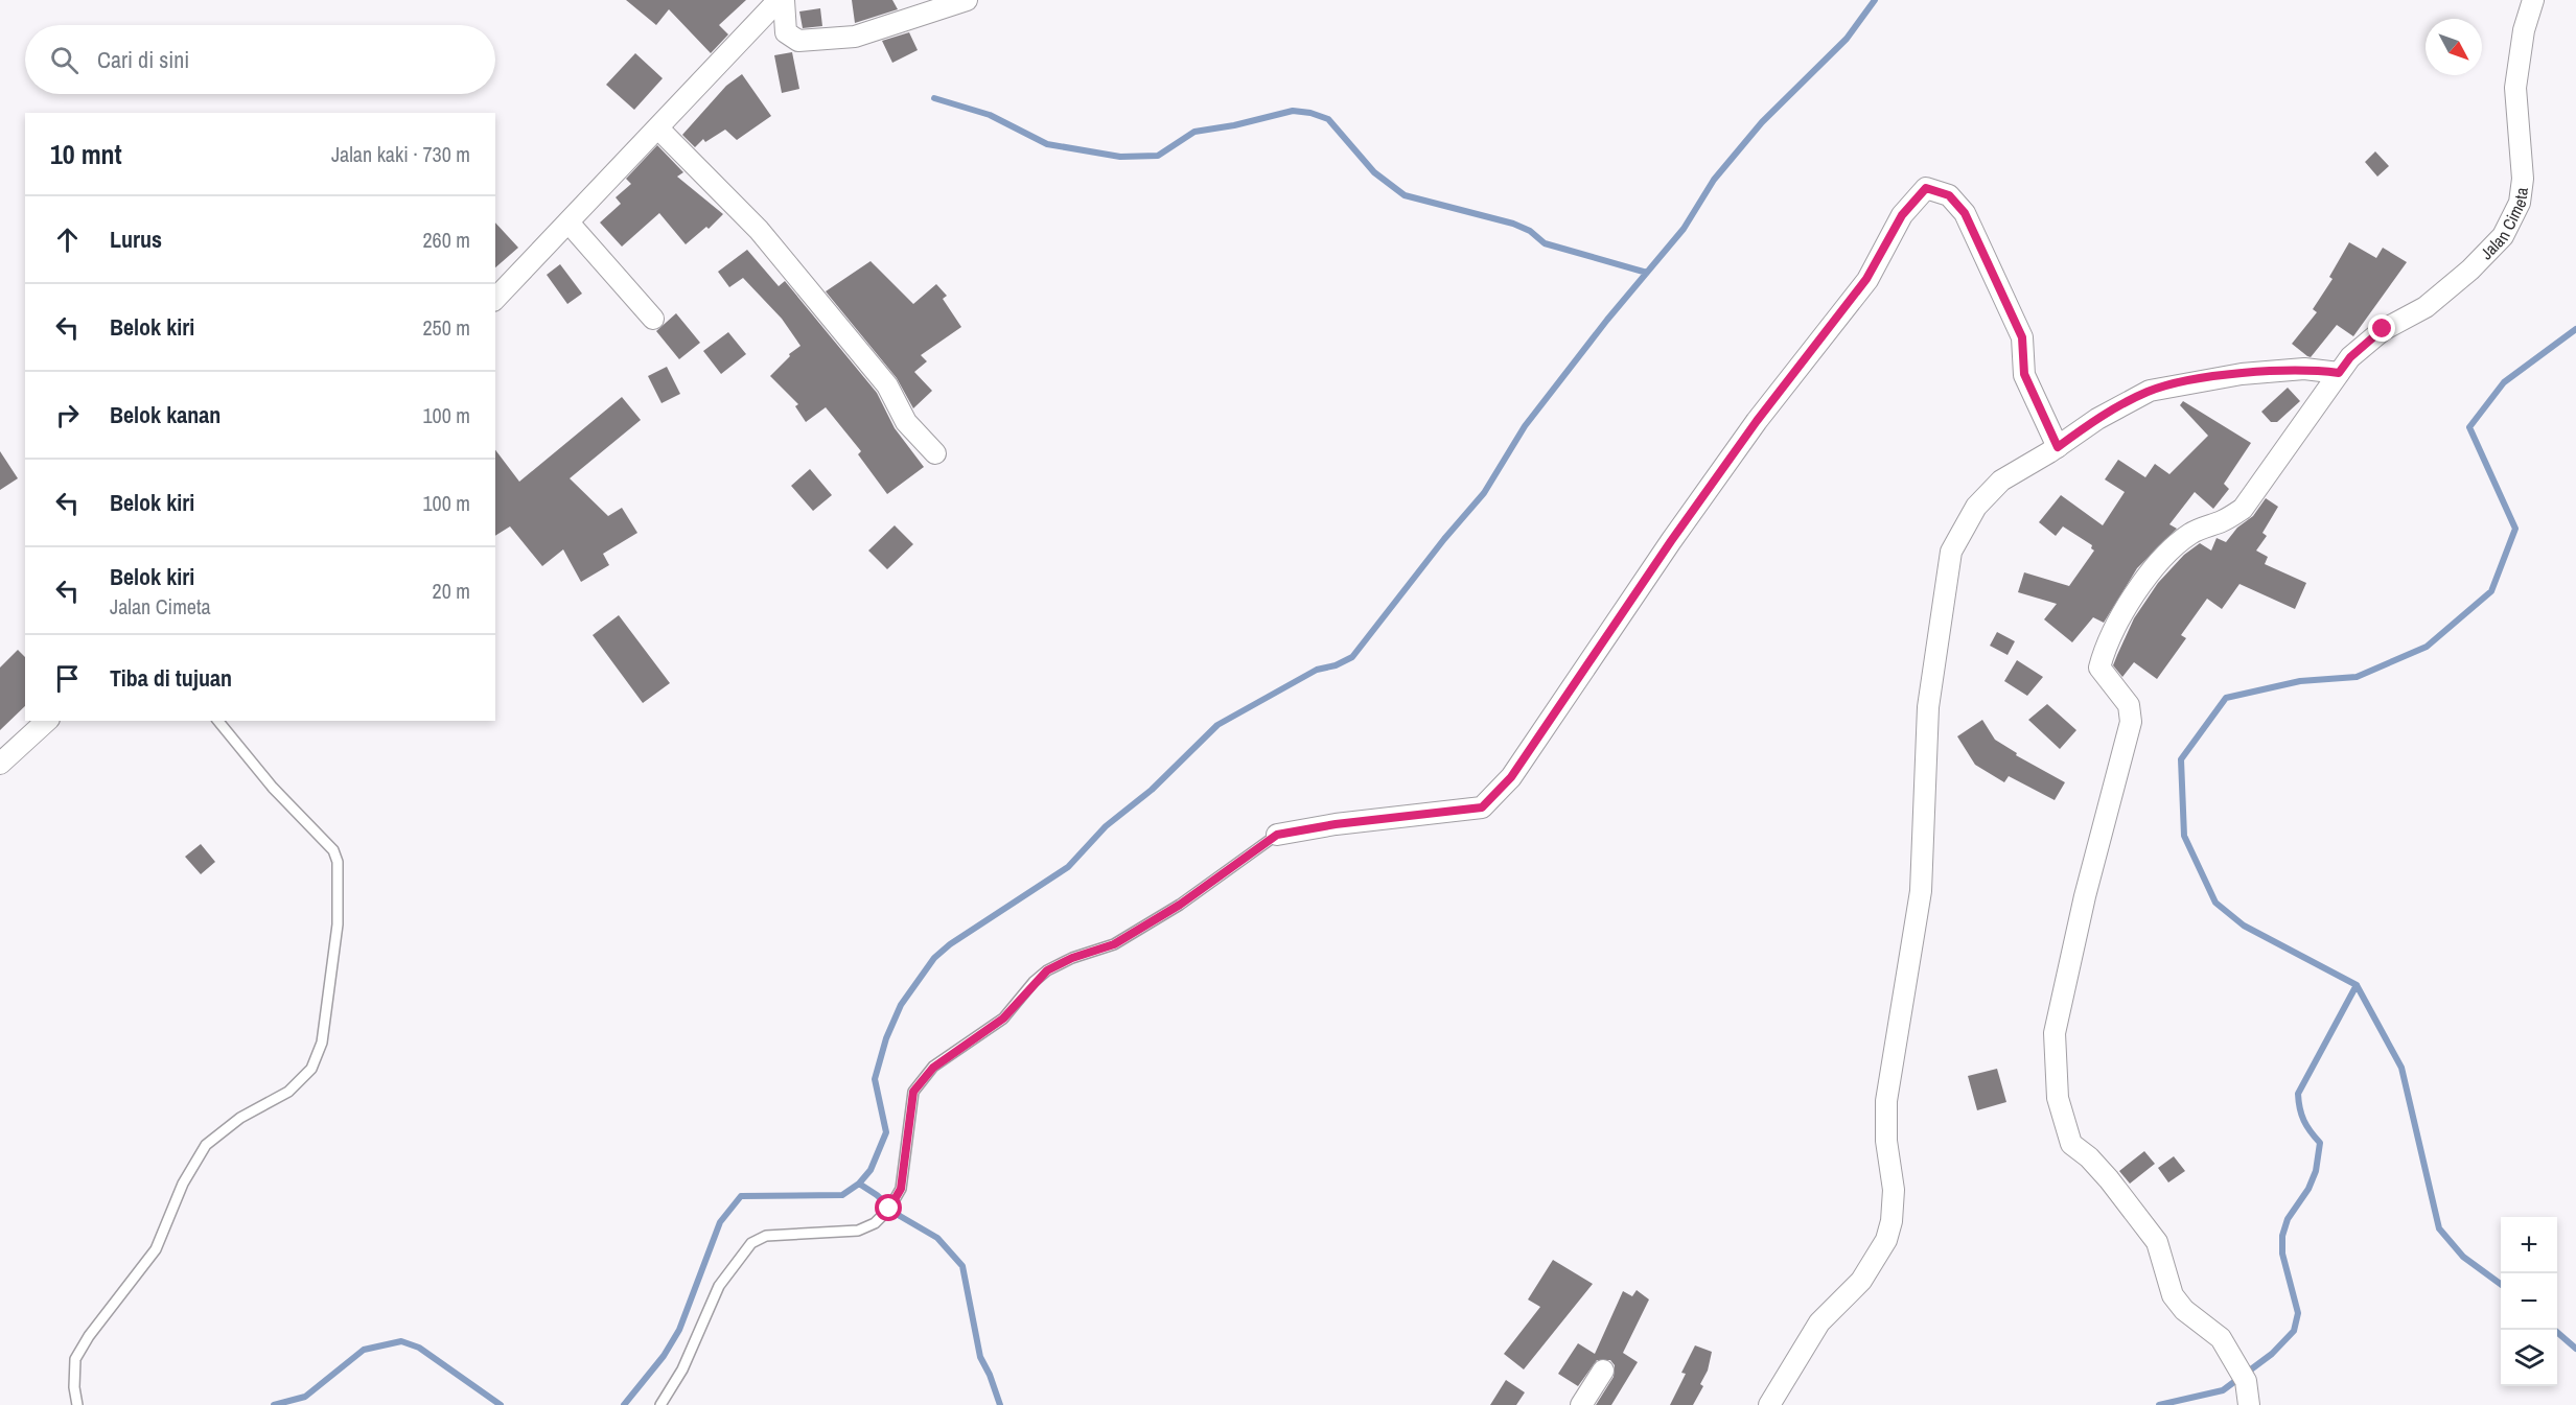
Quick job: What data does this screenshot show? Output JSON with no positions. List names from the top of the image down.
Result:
{
  "streets": {
    "street": ["Jalan Cimeta"]
  },
  "north": "bottom right",
  "page": {
    "search": "Cari di sini",
    "heading": ["10 mnt", "Jalan kaki · 730 m"],
    "list": [
      ["Lurus", "260 m"],
      ["Belok kiri", "250 m"],
      ["Belok kanan", "100 m"],
      ["Belok kiri", "100 m"],
      ["Belok kiri", "Jalan Cimeta", "20 m"],
      "Tiba di tujuan"
    ],
    "map_buttons": ["+", "−"]
  }
}
